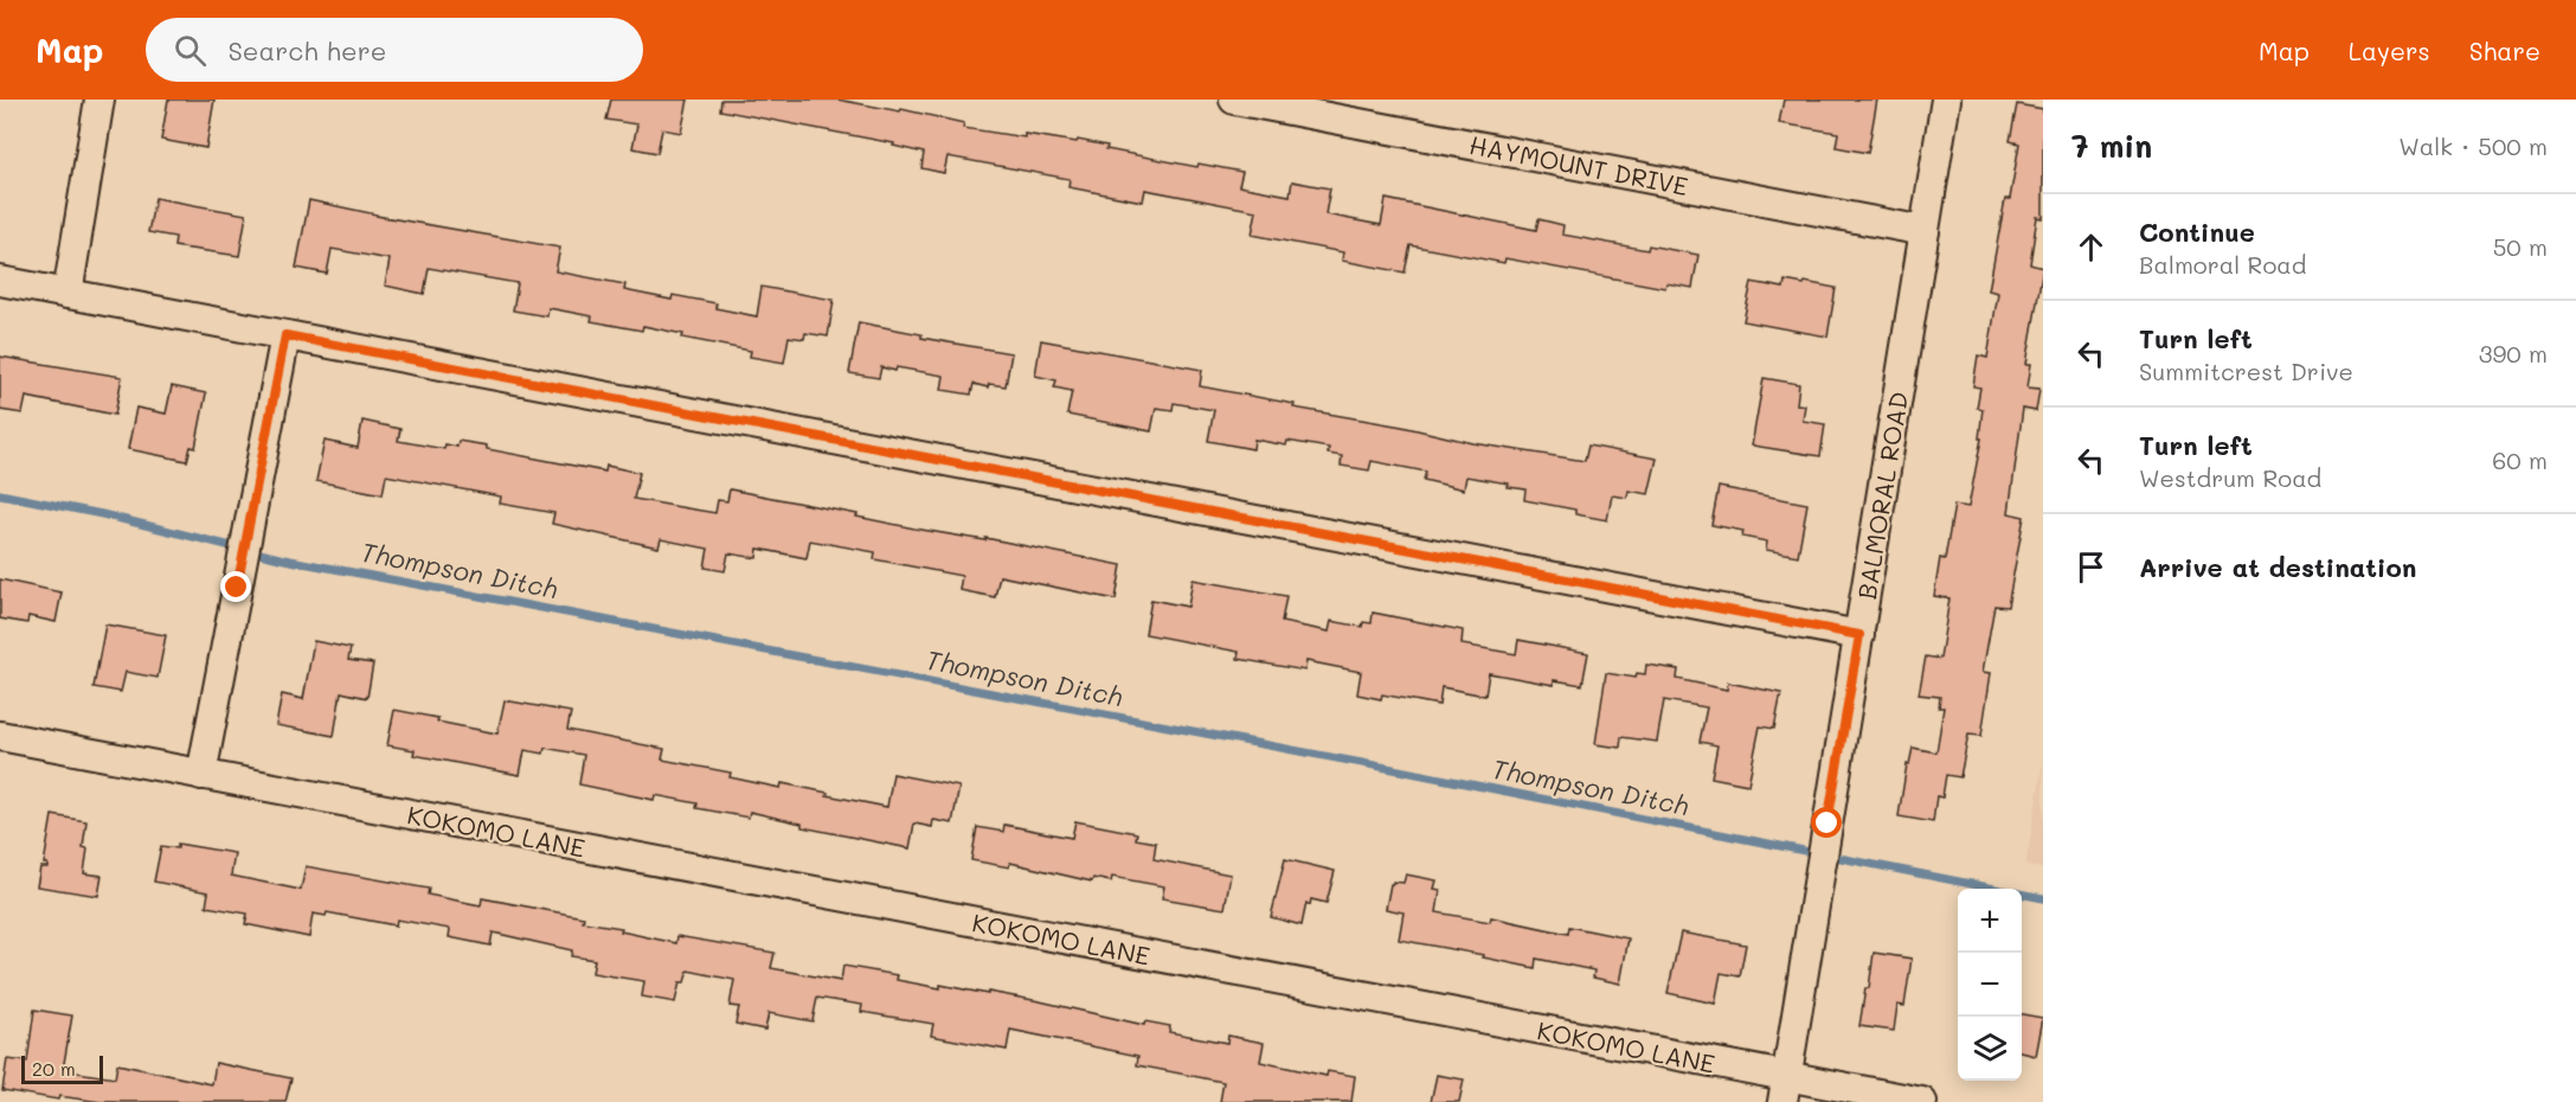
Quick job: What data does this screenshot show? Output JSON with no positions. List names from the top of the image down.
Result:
{
  "streets": {
    "street": ["HAYMOUNT DRIVE", "BALMORAL ROAD", "KOKOMO LANE"]
  },
  "crossings": [
    ["HAYMOUNT DRIVE", "BALMORAL ROAD"],
    ["BALMORAL ROAD", "KOKOMO LANE"]
  ],
  "water": ["Thompson Ditch"],
  "scale_bar": "20 m",
  "page": {
    "header": "Map",
    "search": "Search here",
    "nav": ["Map", "Layers", "Share"],
    "heading": ["7 min", "Walk · 500 m"],
    "list": [
      ["Continue", "Balmoral Road", "50 m"],
      ["Turn left", "Summitcrest Drive", "390 m"],
      ["Turn left", "Westdrum Road", "60 m"],
      "Arrive at destination"
    ],
    "map_buttons": ["+", "−"],
    "scale": "20 m"
  }
}
